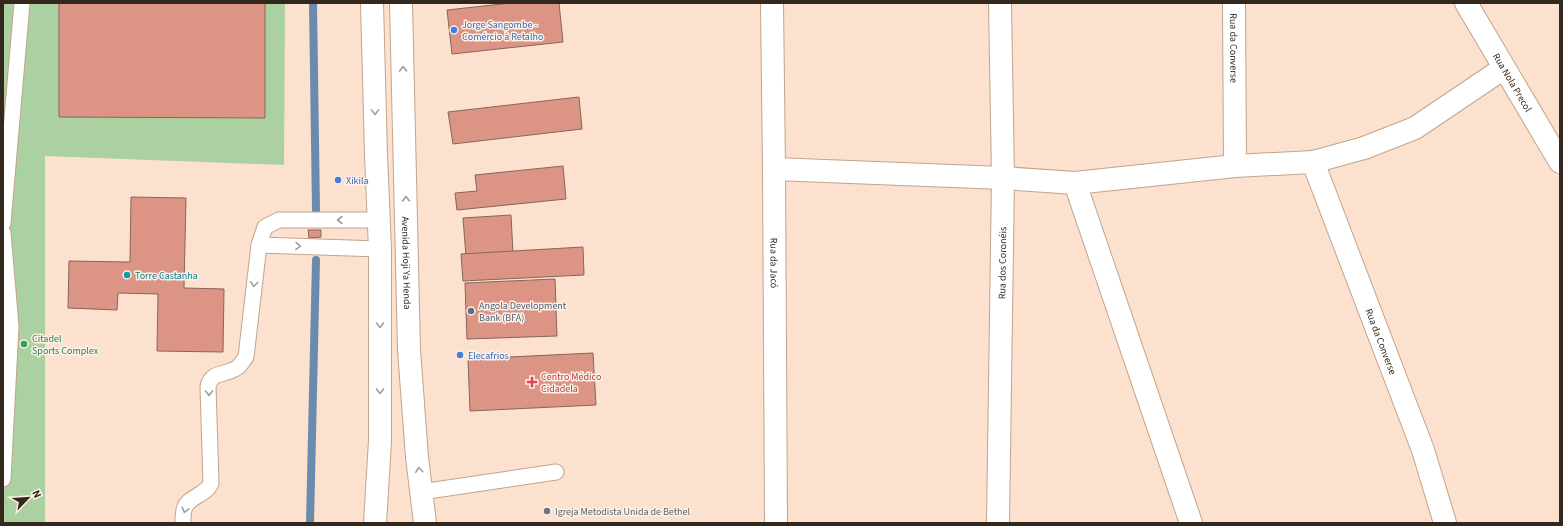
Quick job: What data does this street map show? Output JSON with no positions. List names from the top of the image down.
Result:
{
  "streets": {
    "street": [
      "Rua da Converse",
      "Rua Nola Precol",
      "Avenida Hoji Ya Henda",
      "Rua da Jacó",
      "Rua dos Coronéis"
    ]
  },
  "places": {
    "other": [
      "Jorge Sangombe - Comércio à Retalho",
      "Xikila",
      "Torre Castanha",
      "Angola Development Bank (BFA)",
      "Citadel Sports Complex",
      "Elecafrios",
      "Igreja Metodista Unida de Bethel"
    ],
    "health": ["Centro Médico Cidadela"]
  },
  "north": "top right"
}
